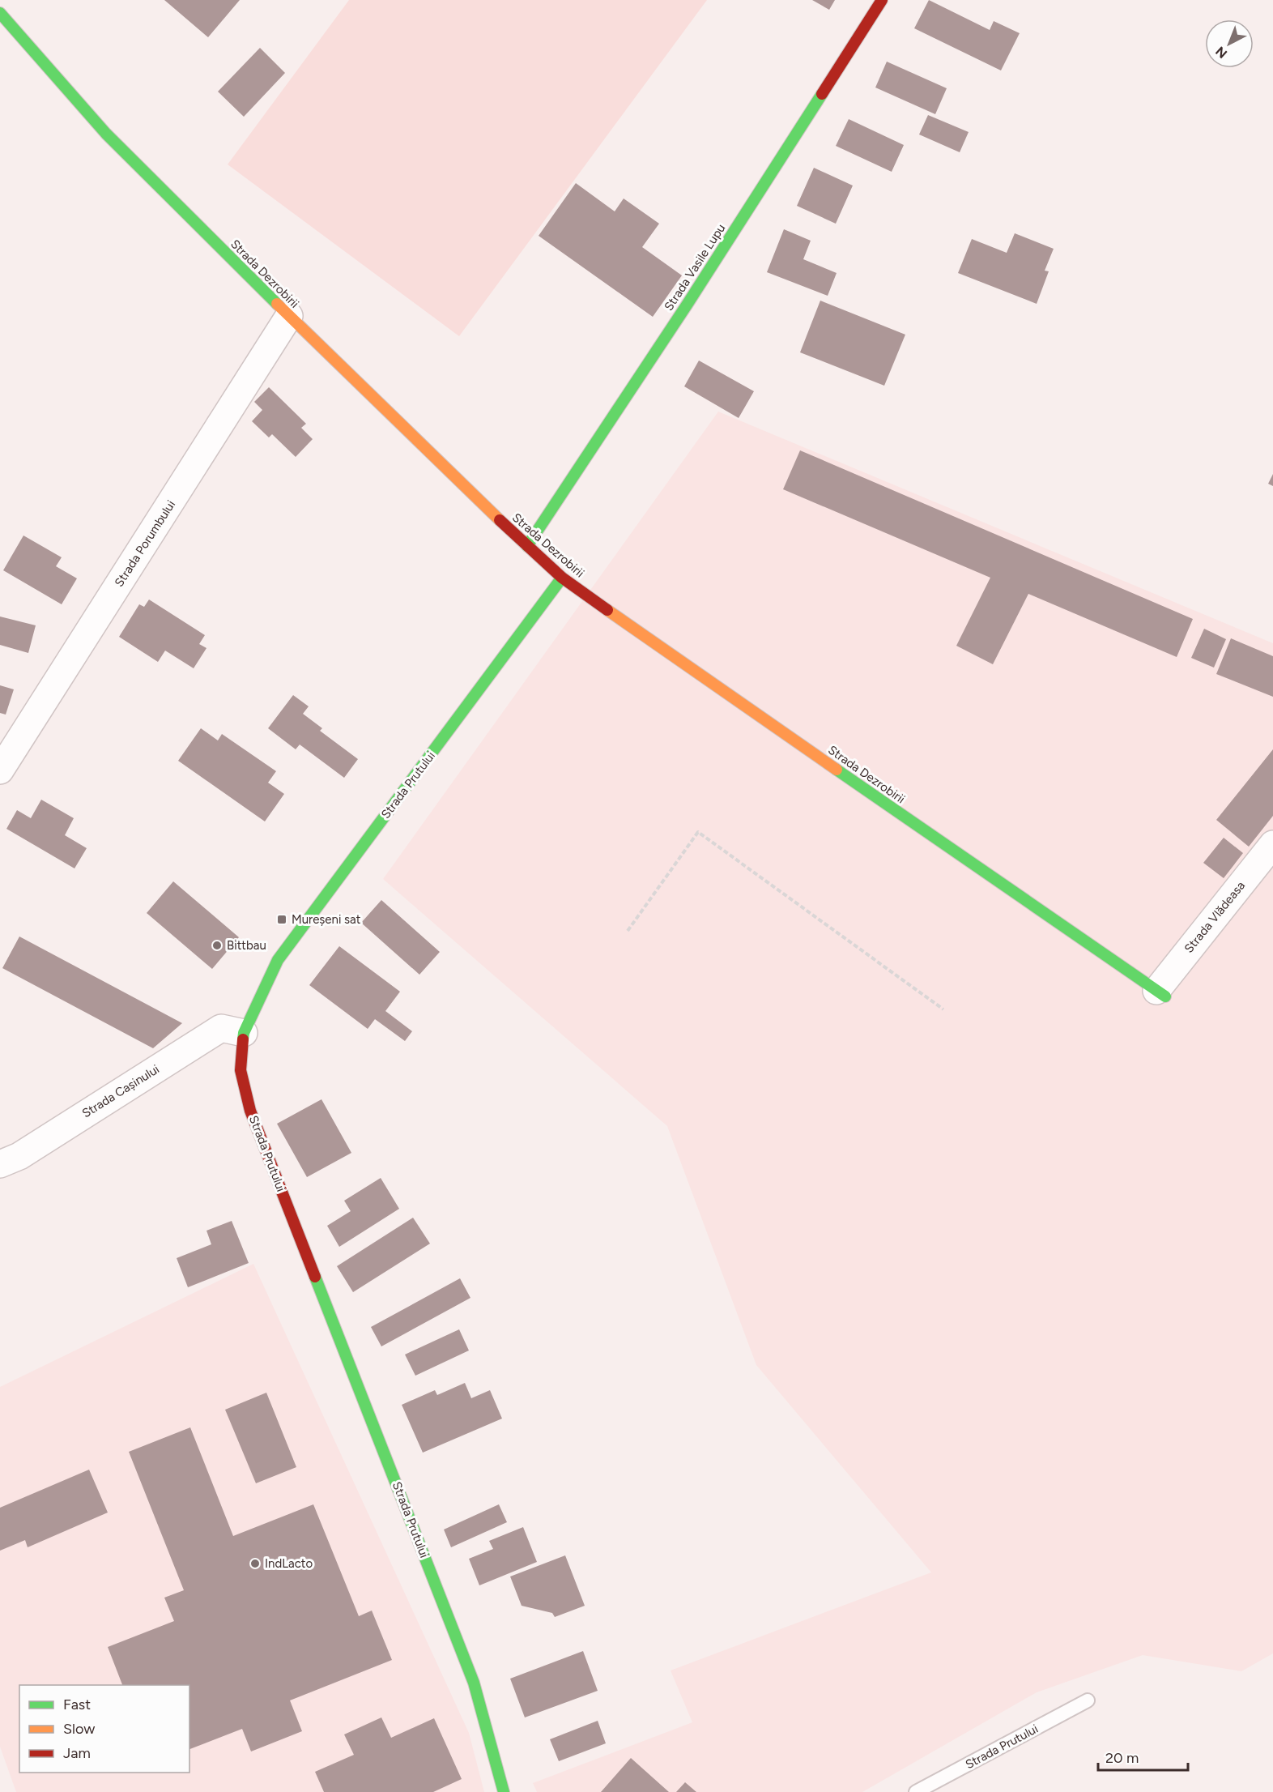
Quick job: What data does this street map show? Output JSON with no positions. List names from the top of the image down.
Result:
{
  "streets": {
    "street": [
      "Strada Vasile Lupu",
      "Strada Dezrobirii",
      "Strada Porumbului",
      "Strada Prutului",
      "Strada Vlădeasa",
      "Strada Cașinului"
    ]
  },
  "crossings": [
    ["Strada Vasile Lupu", "Strada Dezrobirii"],
    ["Strada Dezrobirii", "Strada Porumbului"],
    ["Strada Dezrobirii", "Strada Prutului"],
    ["Strada Dezrobirii", "Strada Vlădeasa"],
    ["Strada Prutului", "Strada Cașinului"]
  ],
  "places": {
    "transit": ["Mureșeni sat"],
    "other": ["Bittbau", "IndLacto"]
  },
  "legend": ["Fast", "Slow", "Jam"],
  "scale_bar": "20 m",
  "north": "bottom left"
}
